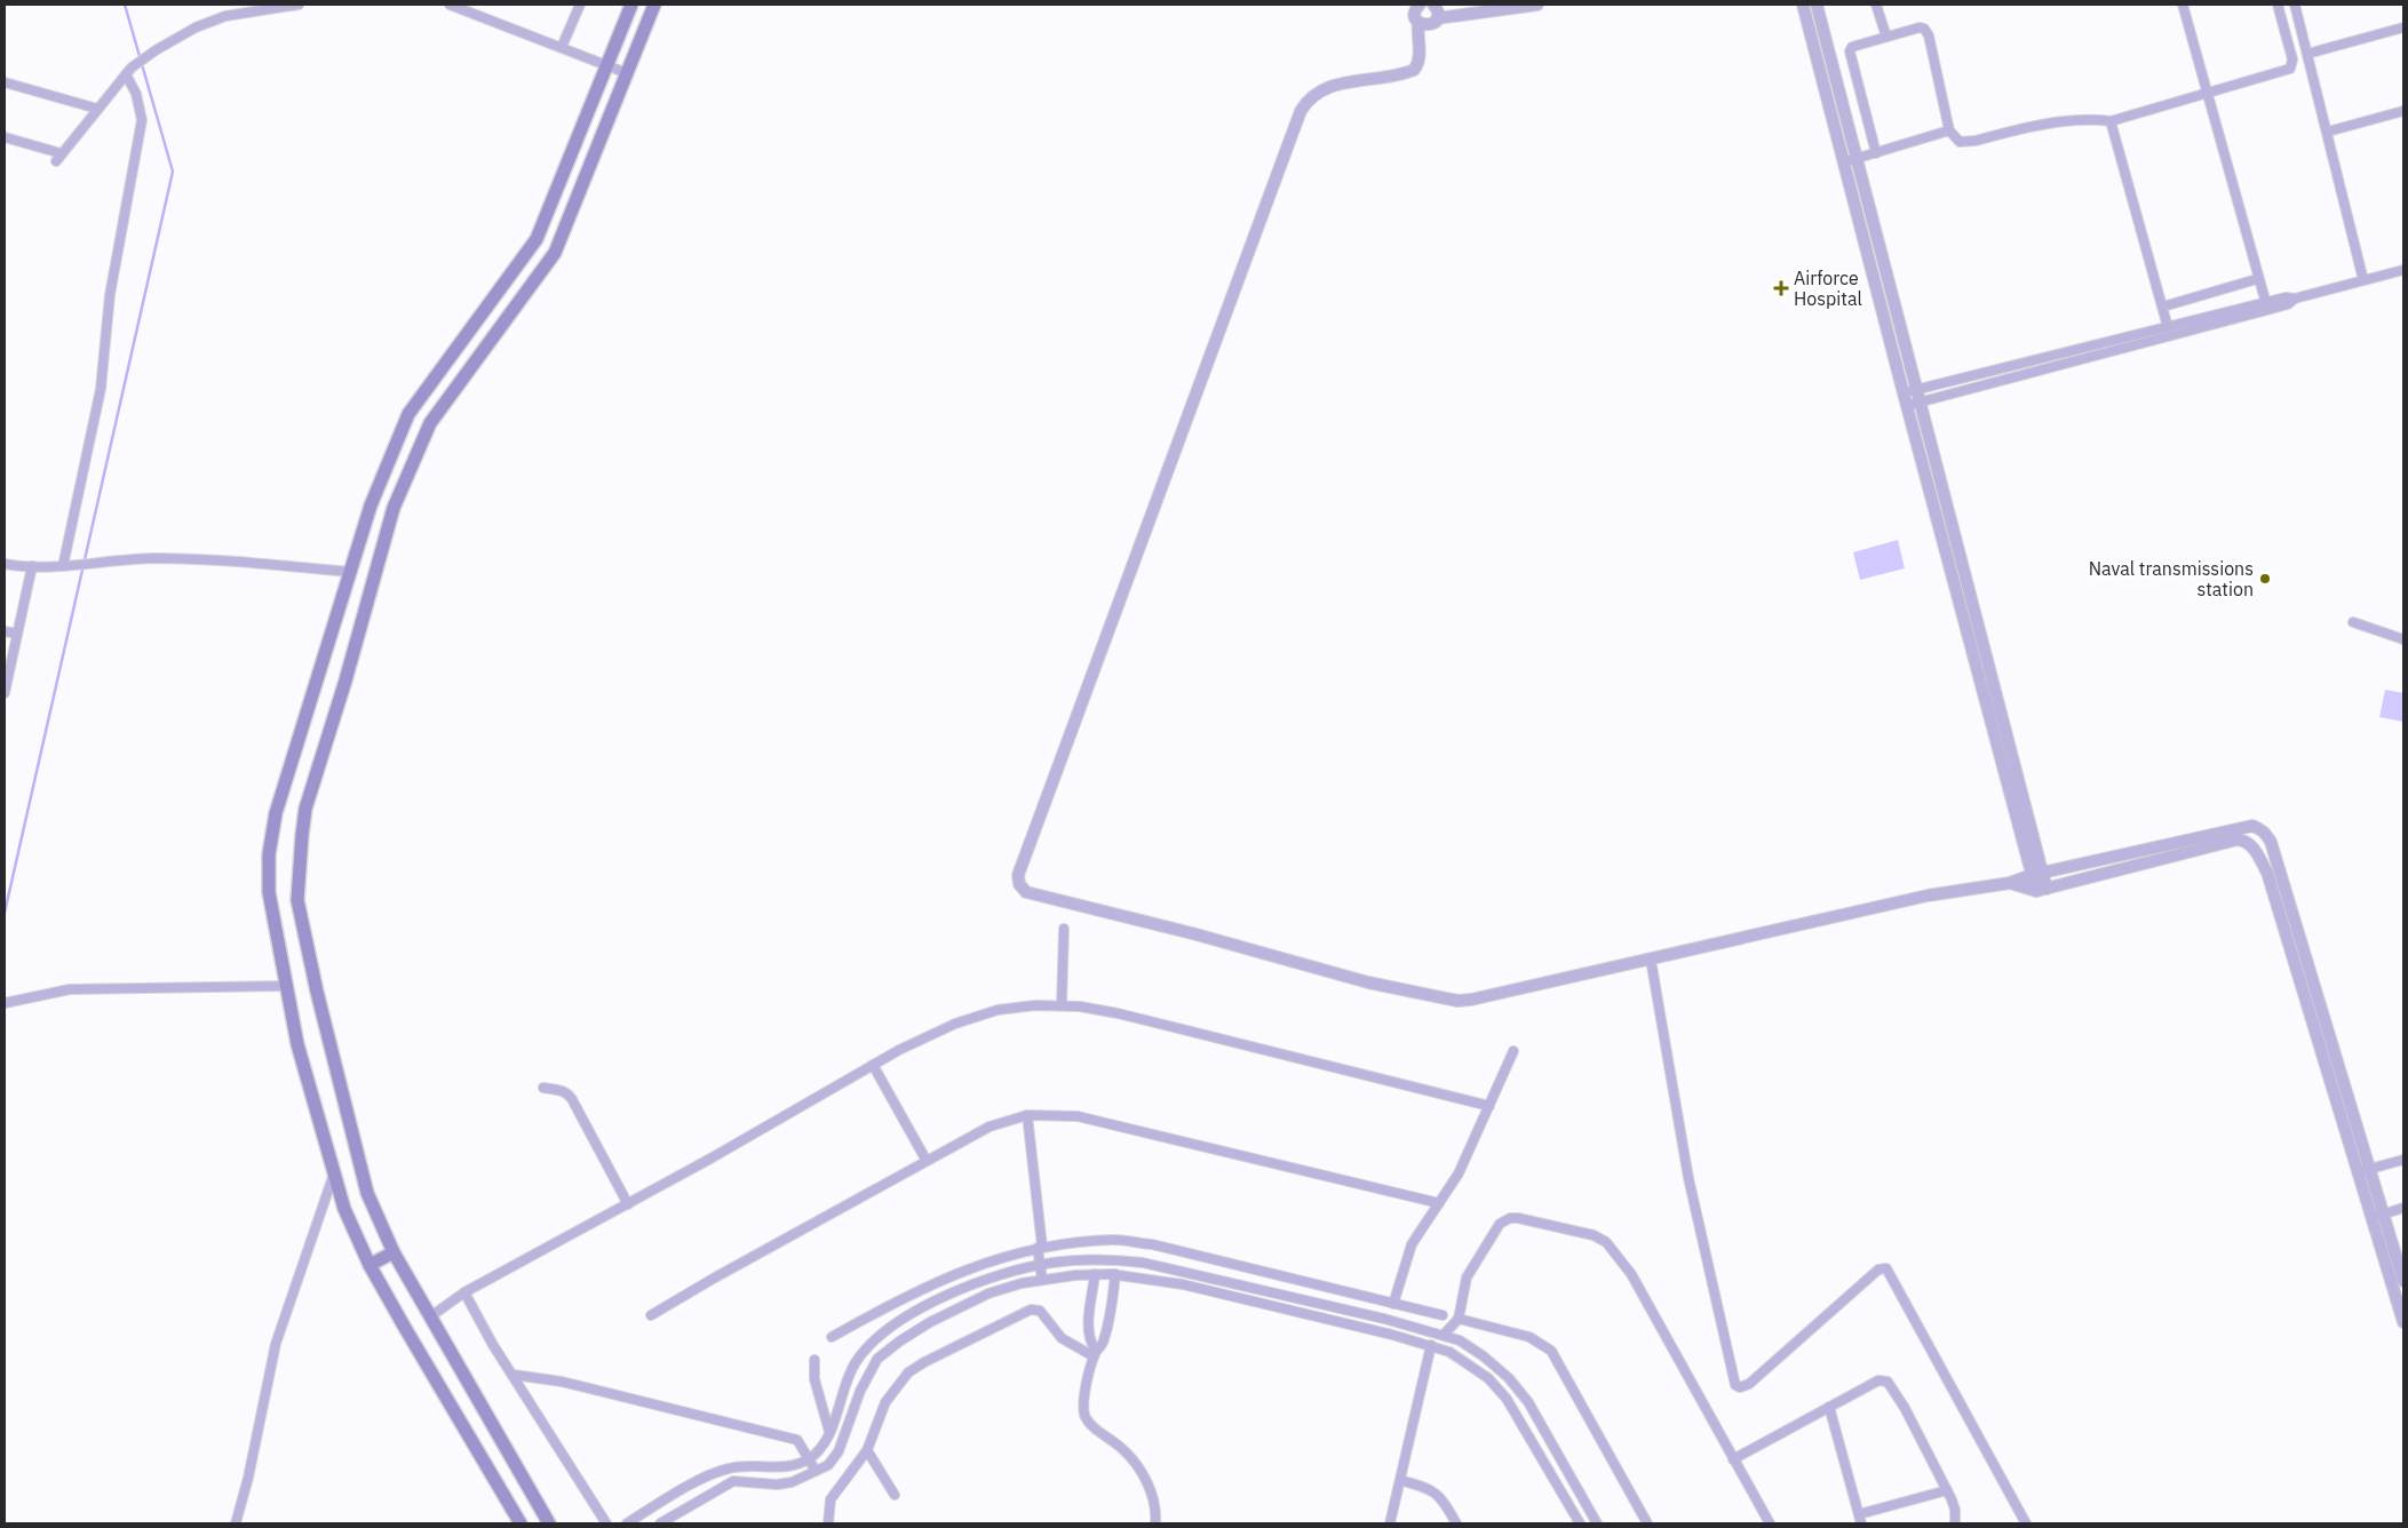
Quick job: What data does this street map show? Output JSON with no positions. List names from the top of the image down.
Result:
{
  "places": {
    "health": ["Airforce Hospital"],
    "other": ["Naval transmissions station"]
  }
}
